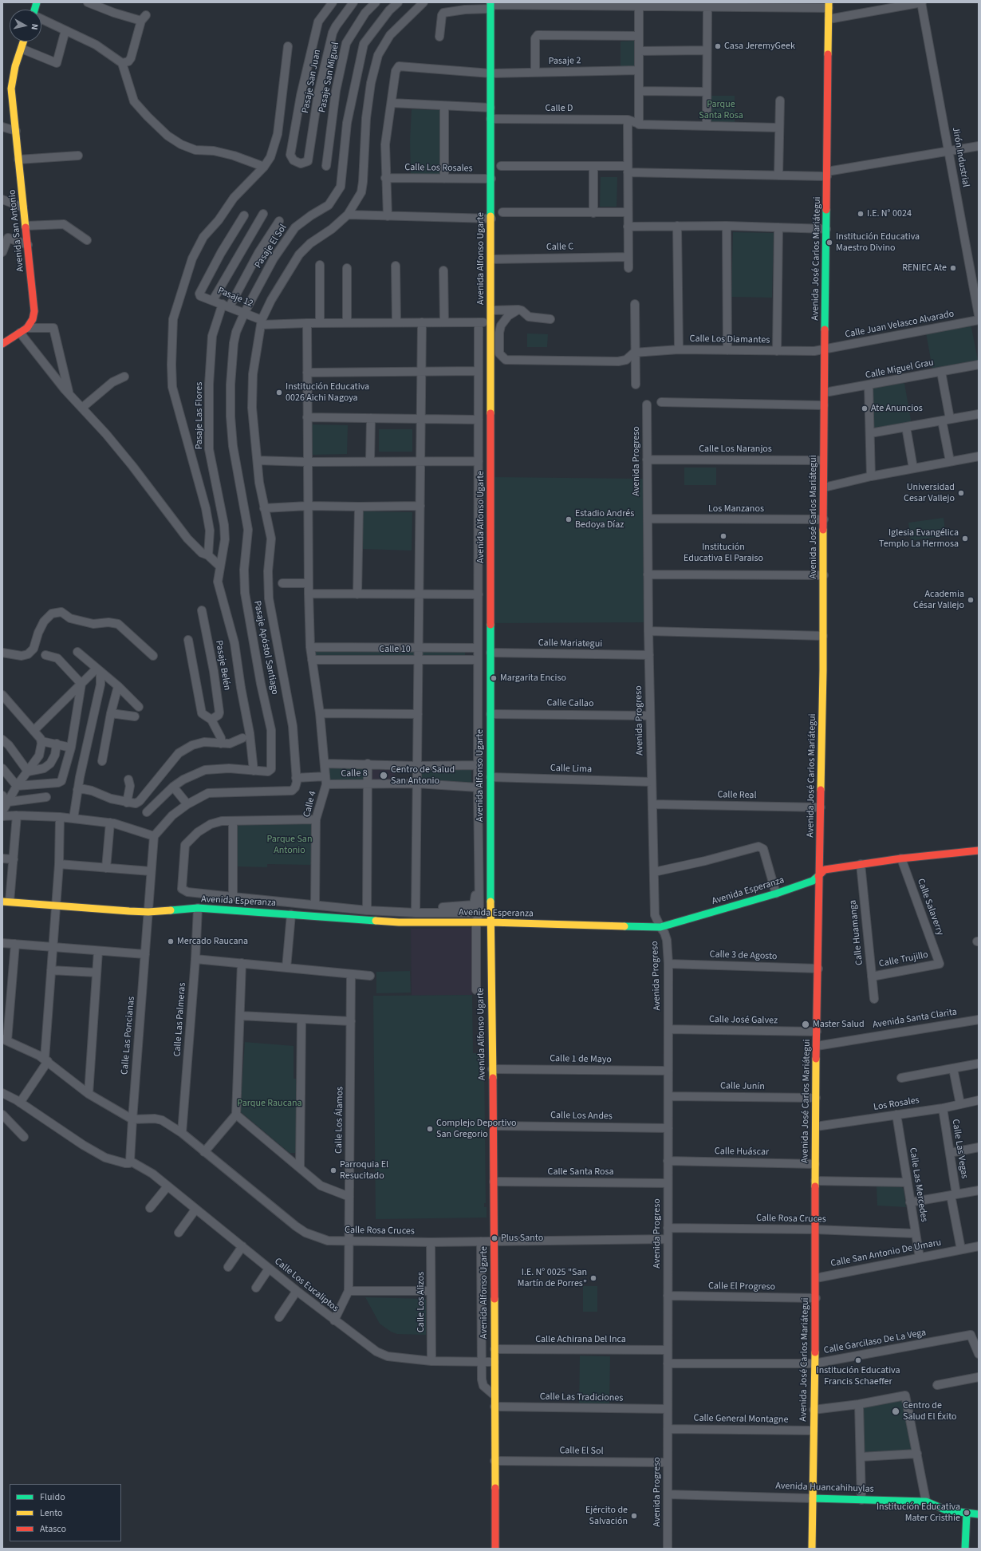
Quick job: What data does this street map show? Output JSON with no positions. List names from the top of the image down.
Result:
{
  "streets": {
    "street": [
      "Pasaje 2",
      "Pasaje San Miguel",
      "Pasaje San Juan",
      "Calle D",
      "Jirón Industrial",
      "Calle Los Rosales",
      "Avenida San Antonio",
      "Pasaje El Sol",
      "Calle C",
      "Avenida Alfonso Ugarte",
      "Avenida José Carlos Mariátegui",
      "Pasaje 12",
      "Calle Juan Velasco Alvarado",
      "Calle Los Diamantes",
      "Calle Miguel Grau",
      "Pasaje Las Flores",
      "Calle Los Naranjos",
      "Avenida Progreso",
      "Los Manzanos",
      "Calle Mariategui",
      "Pasaje Apóstol Santiago",
      "Calle 10",
      "Pasaje Belén",
      "Calle Callao",
      "Calle Lima",
      "Calle 8",
      "Calle Real",
      "Calle 4",
      "Avenida Esperanza",
      "Calle Salaverry",
      "Calle Huamanga",
      "Calle 3 de Agosto",
      "Calle Trujillo",
      "Avenida Santa Clarita",
      "Calle Las Palmeras",
      "Calle José Galvez",
      "Calle Las Poncianas",
      "Calle 1 de Mayo",
      "Calle Junín",
      "Los Rosales",
      "Calle Los Andes",
      "Calle Los Álamos",
      "Calle Las Vegas",
      "Calle Huáscar",
      "Calle Santa Rosa",
      "Calle Las Mercedes",
      "Calle Rosa Cruces",
      "Calle San Antonio De Umaru",
      "Calle Los Eucaliptos",
      "Calle El Progreso",
      "Calle Los Alizos",
      "Calle Achirana Del Inca",
      "Calle Garcilaso De La Vega",
      "Calle Las Tradiciones",
      "Calle General Montagne",
      "Calle El Sol",
      "Avenida Huancahihuylas"
    ]
  },
  "crossings": [
    ["Pasaje 2", "Avenida Alfonso Ugarte"],
    ["Calle D", "Avenida Alfonso Ugarte"],
    ["Calle Los Rosales", "Avenida Alfonso Ugarte"],
    ["Pasaje El Sol", "Pasaje 12"],
    ["Pasaje El Sol", "Pasaje Apóstol Santiago"],
    ["Calle C", "Avenida Alfonso Ugarte"],
    ["Avenida Alfonso Ugarte", "Calle Mariategui"],
    ["Avenida Alfonso Ugarte", "Calle 10"],
    ["Avenida Alfonso Ugarte", "Calle Callao"],
    ["Avenida Alfonso Ugarte", "Calle Lima"],
    ["Avenida Alfonso Ugarte", "Calle 8"],
    ["Avenida Alfonso Ugarte", "Avenida Esperanza"],
    ["Avenida Alfonso Ugarte", "Calle 1 de Mayo"],
    ["Avenida Alfonso Ugarte", "Calle Los Andes"],
    ["Avenida Alfonso Ugarte", "Calle Santa Rosa"],
    ["Avenida Alfonso Ugarte", "Calle Rosa Cruces"],
    ["Avenida Alfonso Ugarte", "Calle Los Eucaliptos"],
    ["Avenida Alfonso Ugarte", "Calle Achirana Del Inca"],
    ["Avenida Alfonso Ugarte", "Calle Las Tradiciones"],
    ["Avenida Alfonso Ugarte", "Calle El Sol"],
    ["Avenida José Carlos Mariátegui", "Calle Juan Velasco Alvarado"],
    ["Avenida José Carlos Mariátegui", "Calle Los Diamantes"],
    ["Avenida José Carlos Mariátegui", "Calle Miguel Grau"],
    ["Avenida José Carlos Mariátegui", "Calle Los Naranjos"],
    ["Avenida José Carlos Mariátegui", "Los Manzanos"],
    ["Avenida José Carlos Mariátegui", "Calle Real"],
    ["Avenida José Carlos Mariátegui", "Avenida Esperanza"],
    ["Avenida José Carlos Mariátegui", "Calle 3 de Agosto"],
    ["Avenida José Carlos Mariátegui", "Avenida Santa Clarita"],
    ["Avenida José Carlos Mariátegui", "Calle José Galvez"],
    ["Avenida José Carlos Mariátegui", "Calle Junín"],
    ["Avenida José Carlos Mariátegui", "Los Rosales"],
    ["Avenida José Carlos Mariátegui", "Calle Huáscar"],
    ["Avenida José Carlos Mariátegui", "Calle Rosa Cruces"],
    ["Avenida José Carlos Mariátegui", "Calle San Antonio De Umaru"],
    ["Avenida José Carlos Mariátegui", "Calle El Progreso"],
    ["Avenida José Carlos Mariátegui", "Calle Garcilaso De La Vega"],
    ["Avenida José Carlos Mariátegui", "Calle General Montagne"],
    ["Avenida José Carlos Mariátegui", "Avenida Huancahihuylas"],
    ["Pasaje 12", "Pasaje Las Flores"],
    ["Calle Juan Velasco Alvarado", "Calle Los Diamantes"],
    ["Pasaje Las Flores", "Pasaje Apóstol Santiago"],
    ["Calle Los Naranjos", "Avenida Progreso"],
    ["Avenida Progreso", "Los Manzanos"],
    ["Avenida Progreso", "Calle Mariategui"],
    ["Avenida Progreso", "Calle Callao"],
    ["Avenida Progreso", "Calle Lima"],
    ["Avenida Progreso", "Calle Real"],
    ["Avenida Progreso", "Avenida Esperanza"],
    ["Avenida Progreso", "Calle 3 de Agosto"],
    ["Avenida Progreso", "Calle José Galvez"],
    ["Avenida Progreso", "Calle 1 de Mayo"],
    ["Avenida Progreso", "Calle Junín"],
    ["Avenida Progreso", "Calle Los Andes"],
    ["Avenida Progreso", "Calle Huáscar"],
    ["Avenida Progreso", "Calle Santa Rosa"],
    ["Avenida Progreso", "Calle Rosa Cruces"],
    ["Avenida Progreso", "Calle El Progreso"],
    ["Avenida Progreso", "Calle Achirana Del Inca"],
    ["Avenida Progreso", "Calle Garcilaso De La Vega"],
    ["Avenida Progreso", "Calle Las Tradiciones"],
    ["Avenida Progreso", "Calle General Montagne"],
    ["Avenida Progreso", "Calle El Sol"],
    ["Avenida Progreso", "Avenida Huancahihuylas"],
    ["Calle 8", "Calle 4"],
    ["Avenida Esperanza", "Calle Salaverry"],
    ["Avenida Esperanza", "Calle Huamanga"],
    ["Avenida Esperanza", "Calle Las Palmeras"],
    ["Avenida Esperanza", "Calle Las Poncianas"],
    ["Calle Salaverry", "Calle Trujillo"],
    ["Calle Huamanga", "Calle Trujillo"],
    ["Calle Las Palmeras", "Calle Rosa Cruces"],
    ["Calle Las Poncianas", "Calle Rosa Cruces"],
    ["Calle Las Poncianas", "Calle Los Eucaliptos"],
    ["Los Rosales", "Calle Las Vegas"],
    ["Los Rosales", "Calle Las Mercedes"],
    ["Calle Los Álamos", "Calle Rosa Cruces"],
    ["Calle Los Álamos", "Calle Los Eucaliptos"],
    ["Calle Las Vegas", "Calle San Antonio De Umaru"],
    ["Calle Las Mercedes", "Calle Rosa Cruces"],
    ["Calle Las Mercedes", "Calle San Antonio De Umaru"],
    ["Calle Rosa Cruces", "Calle Los Alizos"],
    ["Calle Los Eucaliptos", "Calle Los Alizos"]
  ],
  "parks": ["Parque Santa Rosa", "Parque San Antonio", "Parque Raucana"],
  "places": [
    "Casa JeremyGeek",
    "I.E. N° 0024",
    "Institución Educativa Maestro Divino",
    "RENIEC Ate",
    "Institución Educativa 0026 Aichi Nagoya",
    "Ate Anuncios",
    "Universidad Cesar Vallejo",
    "Estadio Andrés Bedoya Díaz",
    "Institución Educativa El Paraiso",
    "Iglesia Evangélica Templo La Hermosa",
    "Academia César Vallejo",
    "Margarita Enciso",
    "Centro de Salud San Antonio",
    "Mercado Raucana",
    "Master Salud",
    "Complejo Deportivo San Gregorio",
    "Parroquia El Resucitado",
    "Plus Santo",
    "I.E. N° 0025 \"San Martín de Porres\"",
    "Institución Educativa Francis Schaeffer",
    "Centro de Salud El Éxito",
    "Institución Educativa Mater Cristhie",
    "Ejército de Salvación"
  ],
  "legend": ["Fluido", "Lento", "Atasco"],
  "north": "right"
}
